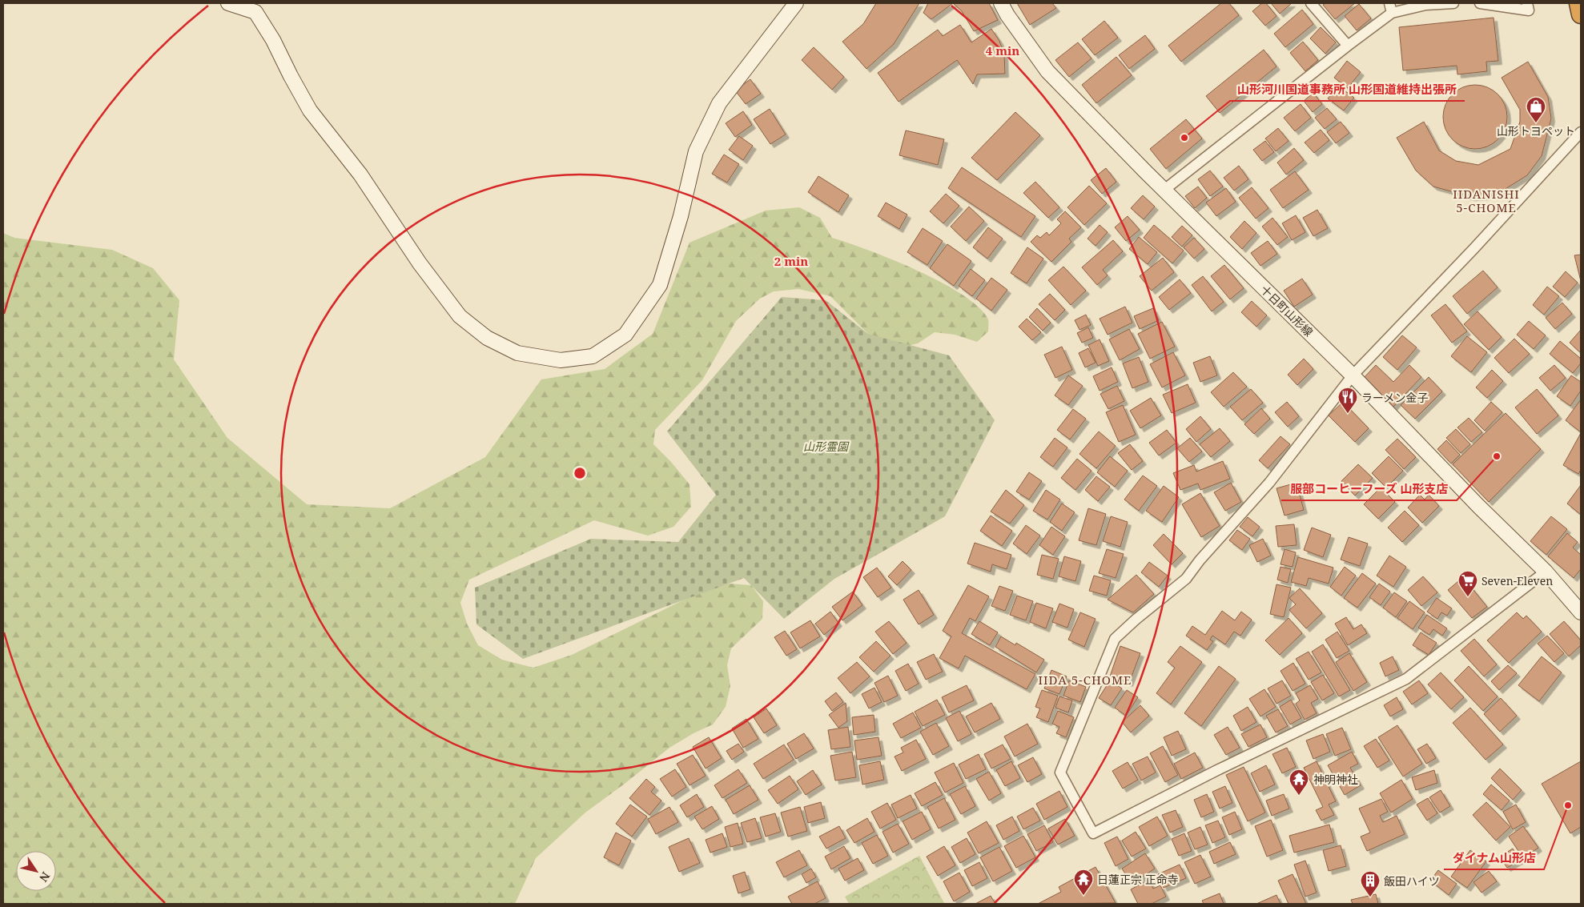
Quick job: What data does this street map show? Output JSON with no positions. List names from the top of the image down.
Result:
{
  "streets": {
    "street": ["十日町山形線"]
  },
  "districts": ["IIDANISHI 5-CHOME", "IIDA 5-CHOME"],
  "parks": ["山形霊園"],
  "places": {
    "shop": ["山形トヨペット"],
    "other": ["山形河川国道事務所 山形国道維持出張所", "服部コーヒーフーズ 山形支店", "ダイナム山形店"],
    "restaurant": ["ラーメン金子"],
    "supermarket": ["Seven-Eleven"],
    "temple": ["神明神社", "日蓮正宗 正命寺"],
    "building": ["飯田ハイツ"]
  },
  "north": "bottom right",
  "rings": ["4 min", "2 min"]
}
